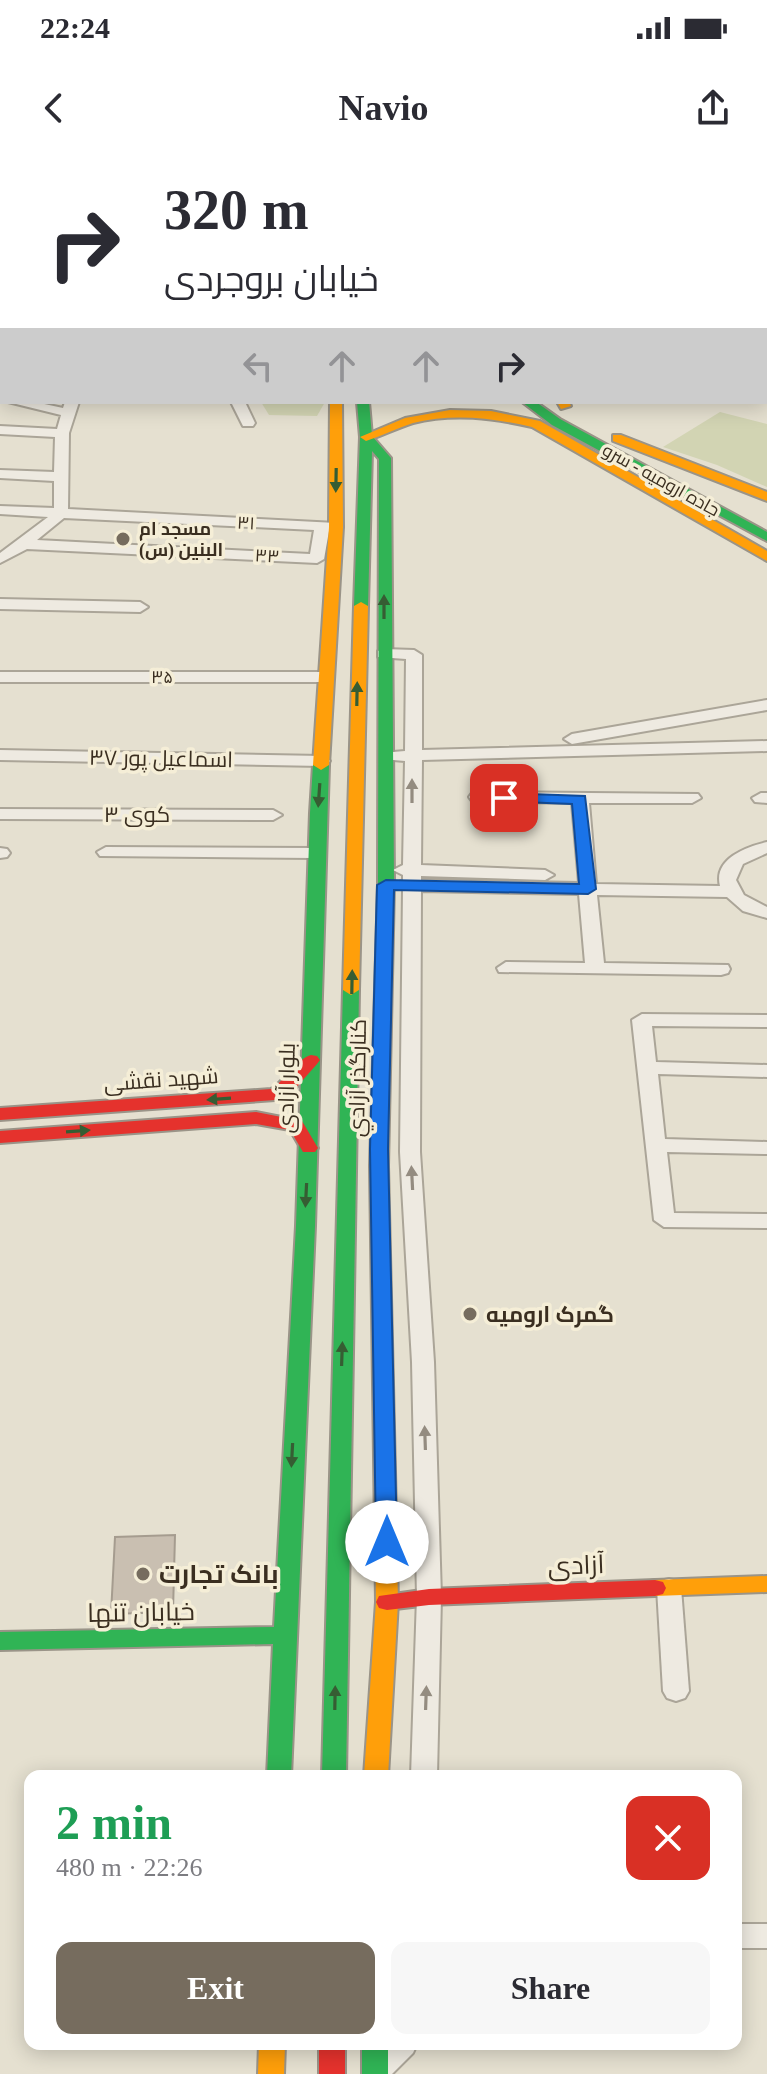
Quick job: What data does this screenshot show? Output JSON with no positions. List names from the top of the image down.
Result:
{
  "streets": {
    "main road": [
      "جاده ارومیه - سرو",
      "کنارگذر آزادي",
      "شهید نقشی",
      "بلوار آزادی",
      "آزادی",
      "خیابان تنها"
    ],
    "street": [
      "۳۱",
      "۳۳",
      "۳۵",
      "اسماعیل پور ۳۷",
      "کوی ۳"
    ]
  },
  "crossings": [
    ["۳۱", "۳۳"],
    ["۳۱", "بلوار آزادی"],
    ["۳۳", "بلوار آزادی"],
    ["۳۵", "بلوار آزادی"],
    ["اسماعیل پور ۳۷", "بلوار آزادی"],
    ["کنارگذر آزادي", "آزادی"],
    ["بلوار آزادی", "خیابان تنها"]
  ],
  "places": ["مسجد ام البنین (س)", "گمرک ارومیه", "بانک تجارت"],
  "page": {
    "status": "22:24",
    "header": "Navio",
    "turn": ["320 m", "خیابان بروجردی"],
    "heading": ["2 min", "480 m · 22:26"],
    "buttons": ["Exit", "Share"]
  }
}
